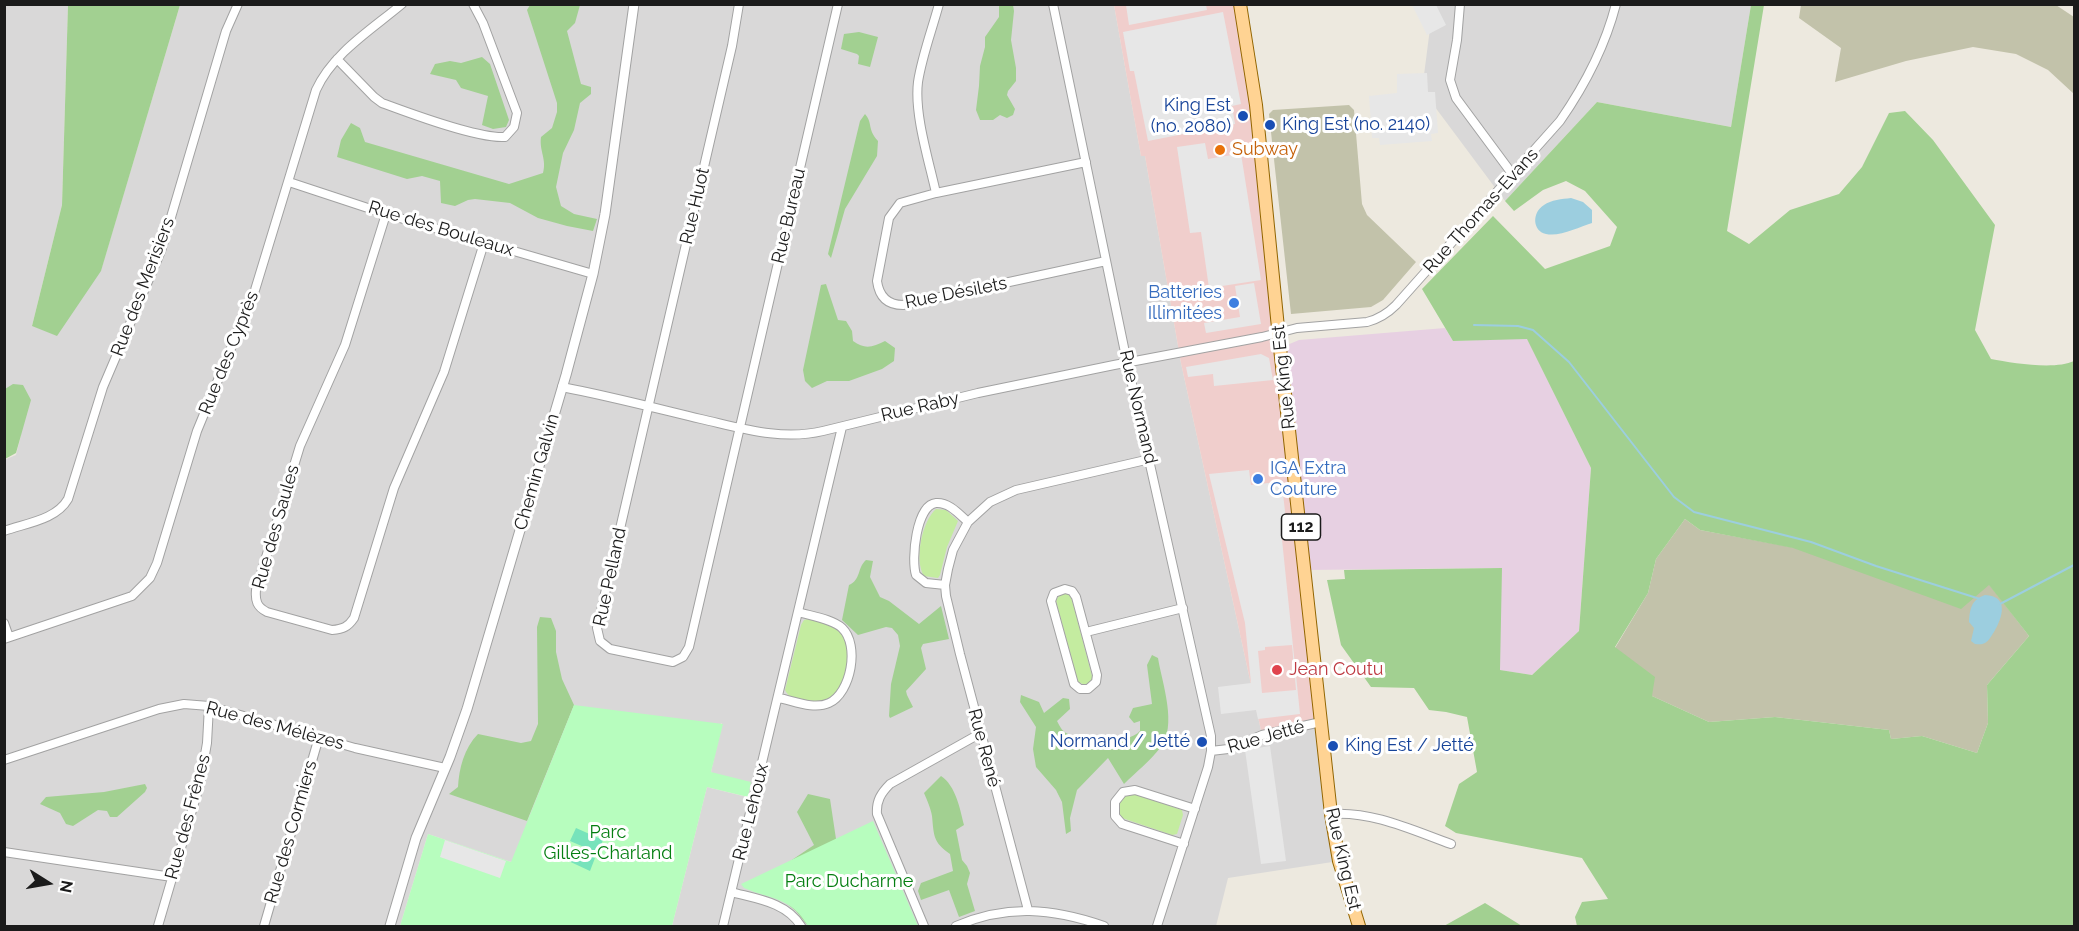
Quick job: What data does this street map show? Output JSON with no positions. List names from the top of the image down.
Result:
{
  "streets": {
    "main road": ["Rue King Est", "112"],
    "street": [
      "Rue Huot",
      "Rue Thomas-Evans",
      "Rue Bureau",
      "Rue des Bouleaux",
      "Rue des Merisiers",
      "Rue Désilets",
      "Rue des Cyprès",
      "Rue Raby",
      "Rue Normand",
      "Chemin Galvin",
      "Rue des Saules",
      "Rue Pelland",
      "Rue des Mélèzes",
      "Rue Jetté",
      "Rue René",
      "Rue Lehoux",
      "Rue des Frênes",
      "Rue des Cormiers"
    ]
  },
  "crossings": [
    ["Rue Huot", "Rue Raby"],
    ["Rue Huot", "Rue Pelland"],
    ["Rue Thomas-Evans", "Rue King Est"],
    ["Rue Thomas-Evans", "Rue Raby"],
    ["Rue Bureau", "Rue Raby"],
    ["Rue Bureau", "Rue Pelland"],
    ["Rue des Bouleaux", "Rue des Cyprès"],
    ["Rue des Bouleaux", "Chemin Galvin"],
    ["Rue des Bouleaux", "Rue des Saules"],
    ["Rue Désilets", "Rue Normand"],
    ["Rue King Est", "Rue Raby"],
    ["Rue King Est", "Rue Jetté"],
    ["Rue Raby", "Rue Normand"],
    ["Rue Raby", "Chemin Galvin"],
    ["Rue Raby", "Rue Pelland"],
    ["Rue Raby", "Rue Lehoux"],
    ["Rue Normand", "Rue Jetté"],
    ["Rue Normand", "Rue René"],
    ["Chemin Galvin", "Rue des Mélèzes"],
    ["Rue des Mélèzes", "Rue des Frênes"],
    ["Rue des Mélèzes", "Rue des Cormiers"]
  ],
  "parks": ["Parc Gilles-Charland", "Parc Ducharme"],
  "places": [
    "King Est (no. 2080)",
    "King Est (no. 2140)",
    "Subway",
    "Batteries Illimitées",
    "IGA Extra Couture",
    "Jean Coutu",
    "Normand / Jetté",
    "King Est / Jetté"
  ],
  "north": "right"
}
